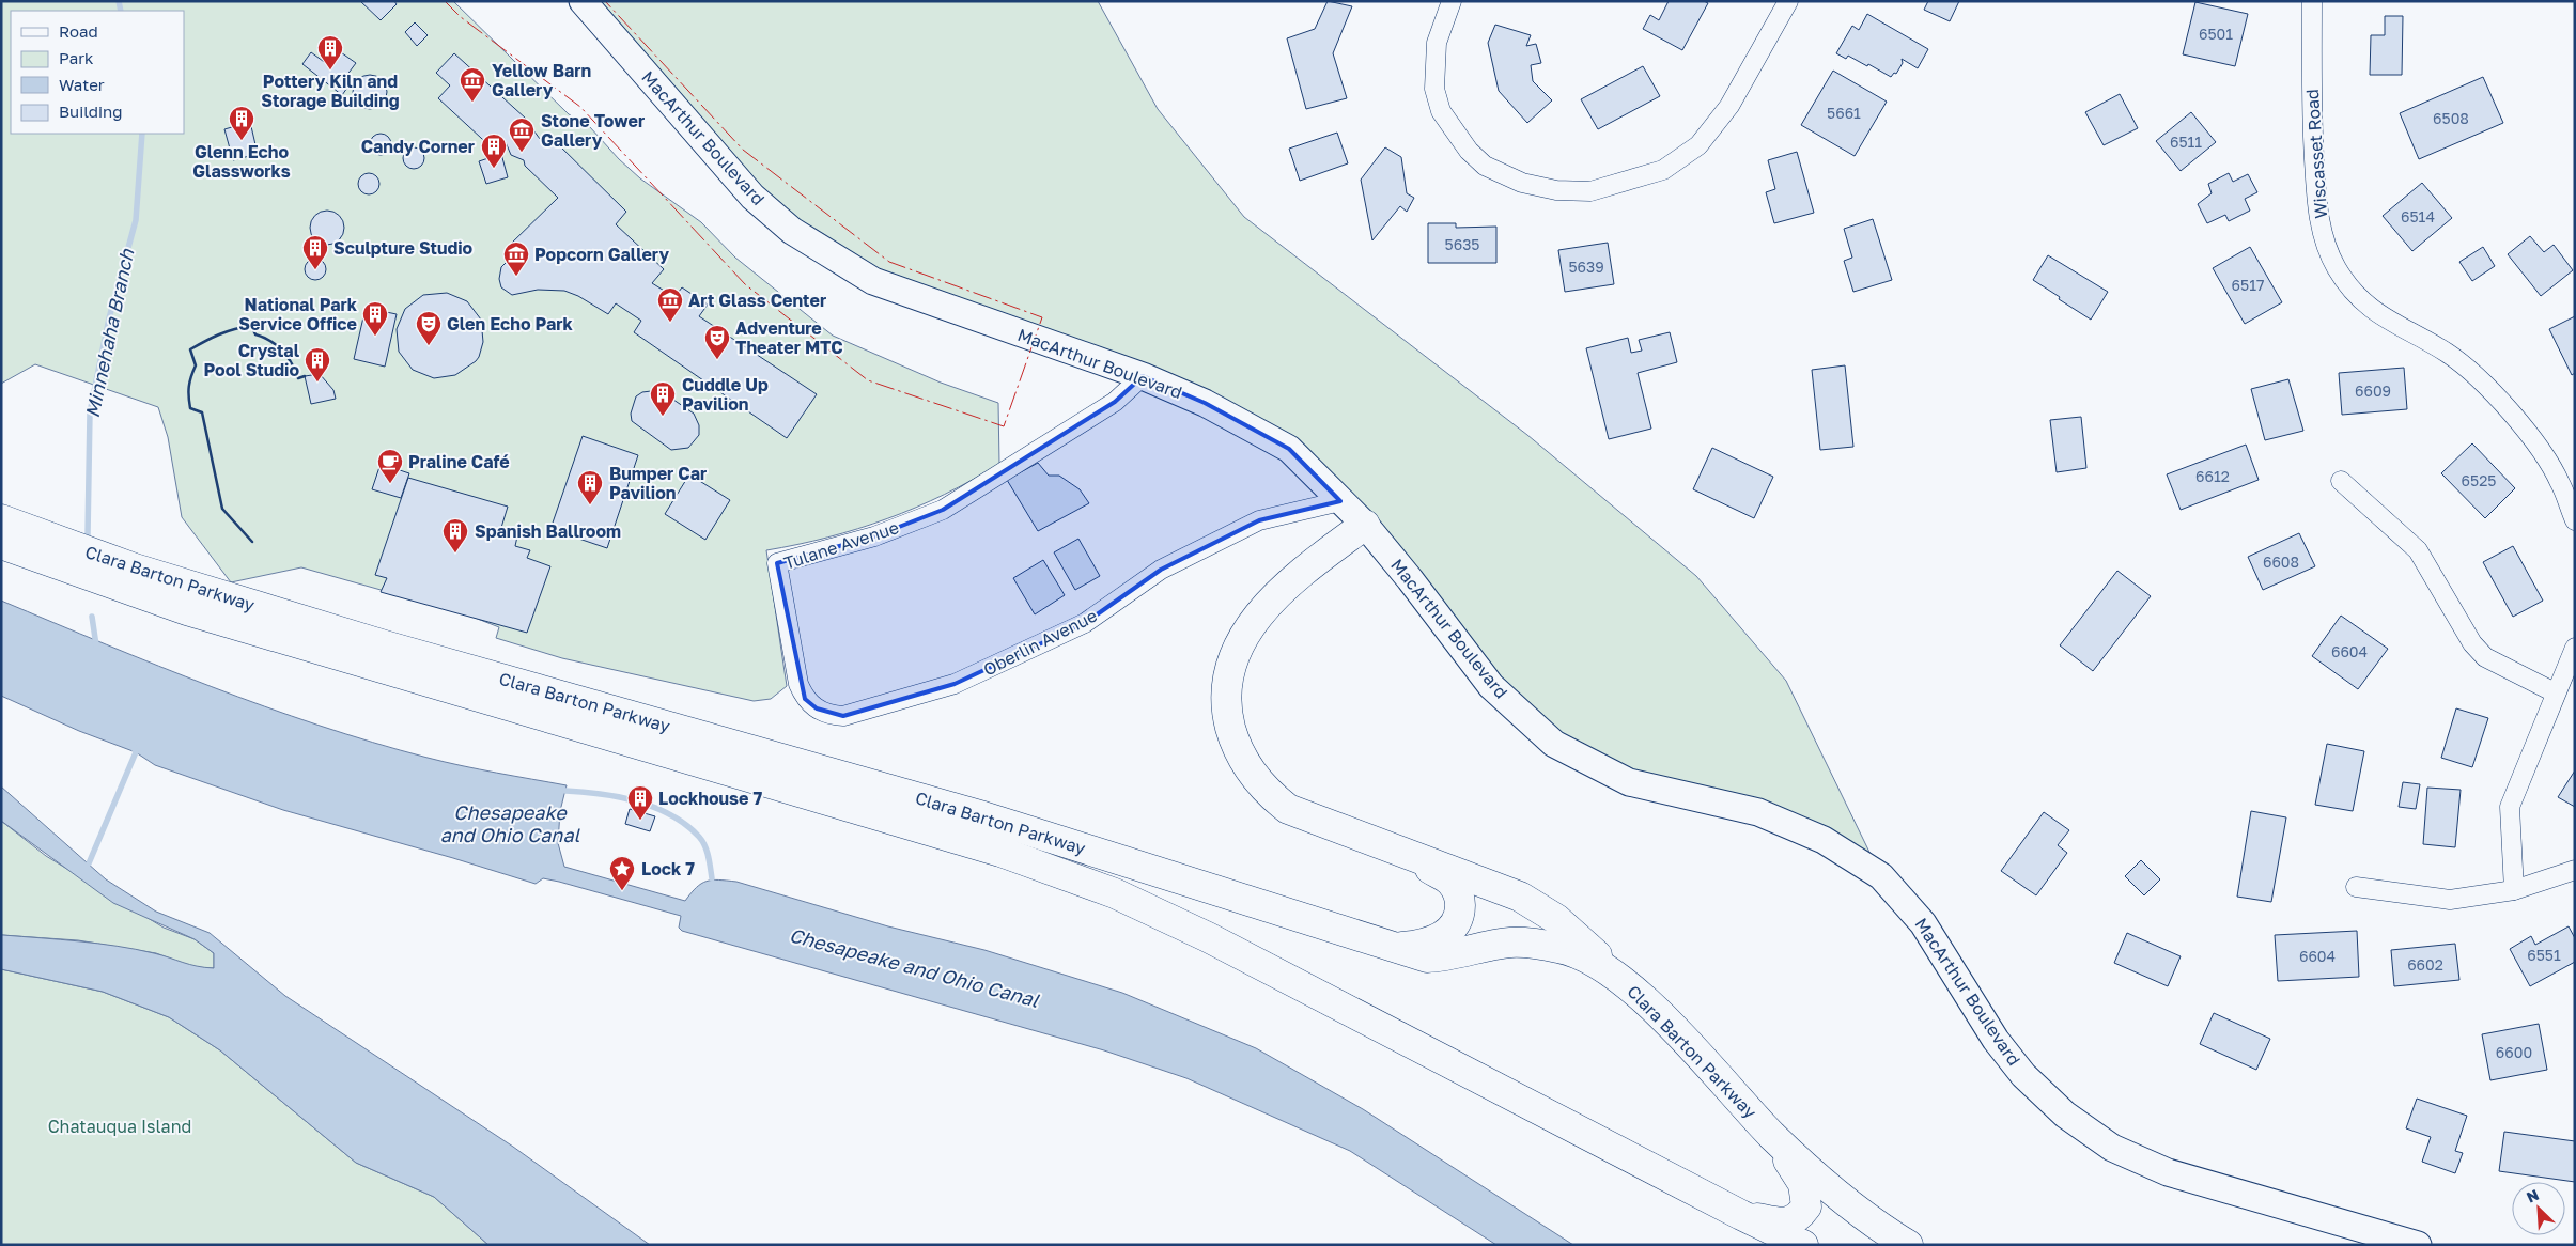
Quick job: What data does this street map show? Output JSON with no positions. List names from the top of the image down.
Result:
{
  "streets": {
    "highway": ["Clara Barton Parkway"],
    "main road": ["MacArthur Boulevard"],
    "street": ["Wiscasset Road", "Tulane Avenue", "Oberlin Avenue"]
  },
  "crossings": [
    ["MacArthur Boulevard", "Tulane Avenue"],
    ["MacArthur Boulevard", "Oberlin Avenue"],
    ["Tulane Avenue", "Oberlin Avenue"]
  ],
  "water": ["Minnehaha Branch", "Chesapeake and Ohio Canal"],
  "parks": ["Chatauqua Island"],
  "places": {
    "building": [
      "Pottery Kiln and Storage Building",
      "Glenn Echo Glassworks",
      "Candy Corner",
      "Sculpture Studio",
      "National Park Service Office",
      "Crystal Pool Studio",
      "Cuddle Up Pavilion",
      "Bumper Car Pavilion",
      "Spanish Ballroom",
      "Lockhouse 7"
    ],
    "museum": [
      "Yellow Barn Gallery",
      "Stone Tower Gallery",
      "Popcorn Gallery",
      "Art Glass Center"
    ],
    "theatre": ["Glen Echo Park", "Adventure Theater MTC"],
    "cafe": ["Praline Café"],
    "place": ["Lock 7"]
  },
  "house_numbers": [
    "6501",
    "5661",
    "6508",
    "6511",
    "6514",
    "5635",
    "5639",
    "6517",
    "6609",
    "6612",
    "6525",
    "6608",
    "6604",
    "6551",
    "6604",
    "6602",
    "6600"
  ],
  "legend": [
    "Road",
    "Park",
    "Water",
    "Building"
  ],
  "north": "top left"
}
